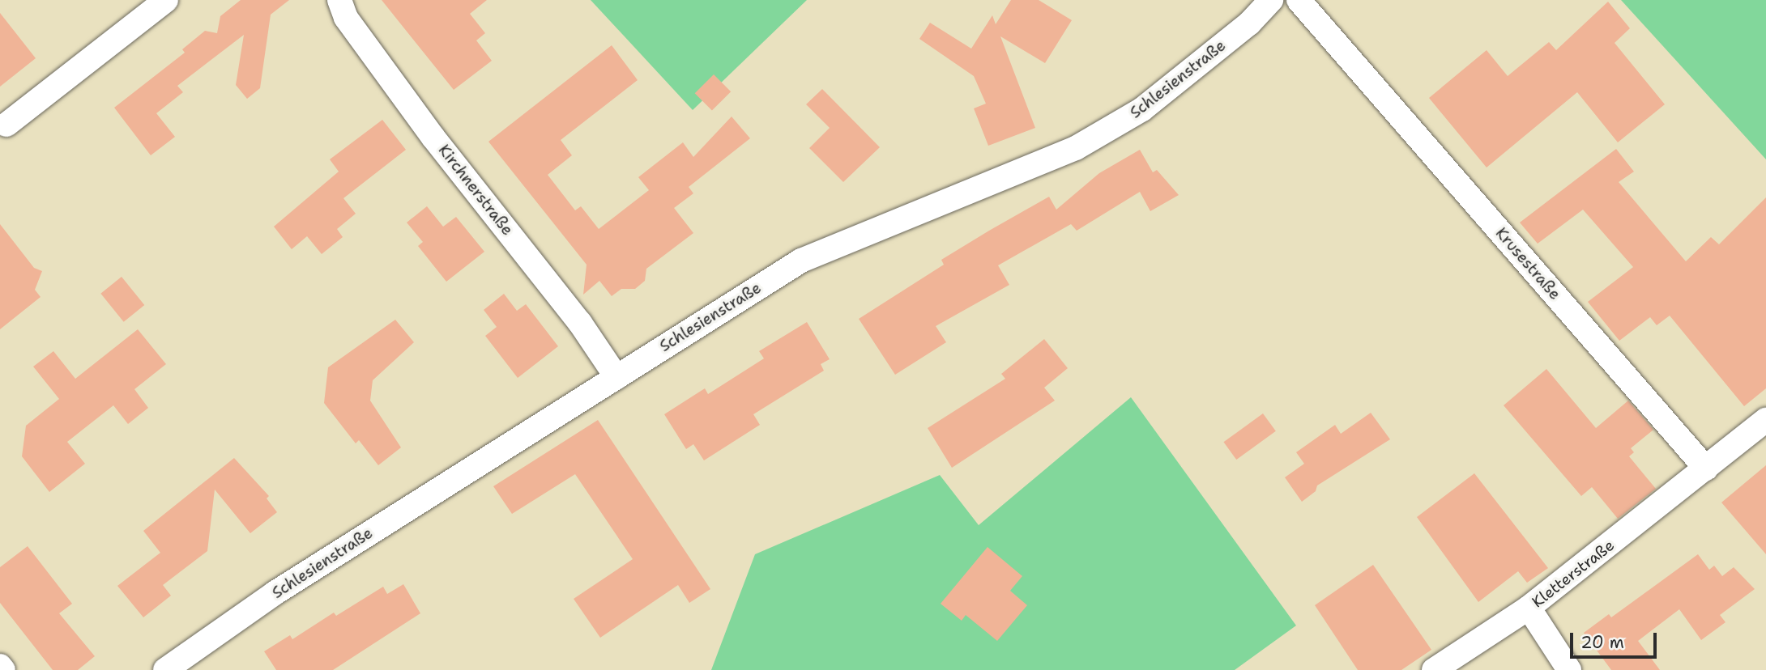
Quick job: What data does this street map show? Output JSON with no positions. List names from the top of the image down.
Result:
{
  "streets": {
    "street": [
      "Schlesienstraße",
      "Kirchnerstraße",
      "Krusestraße",
      "Kletterstraße"
    ]
  },
  "crossings": [
    ["Schlesienstraße", "Kirchnerstraße"],
    ["Krusestraße", "Kletterstraße"]
  ],
  "scale_bar": "20 m"
}
